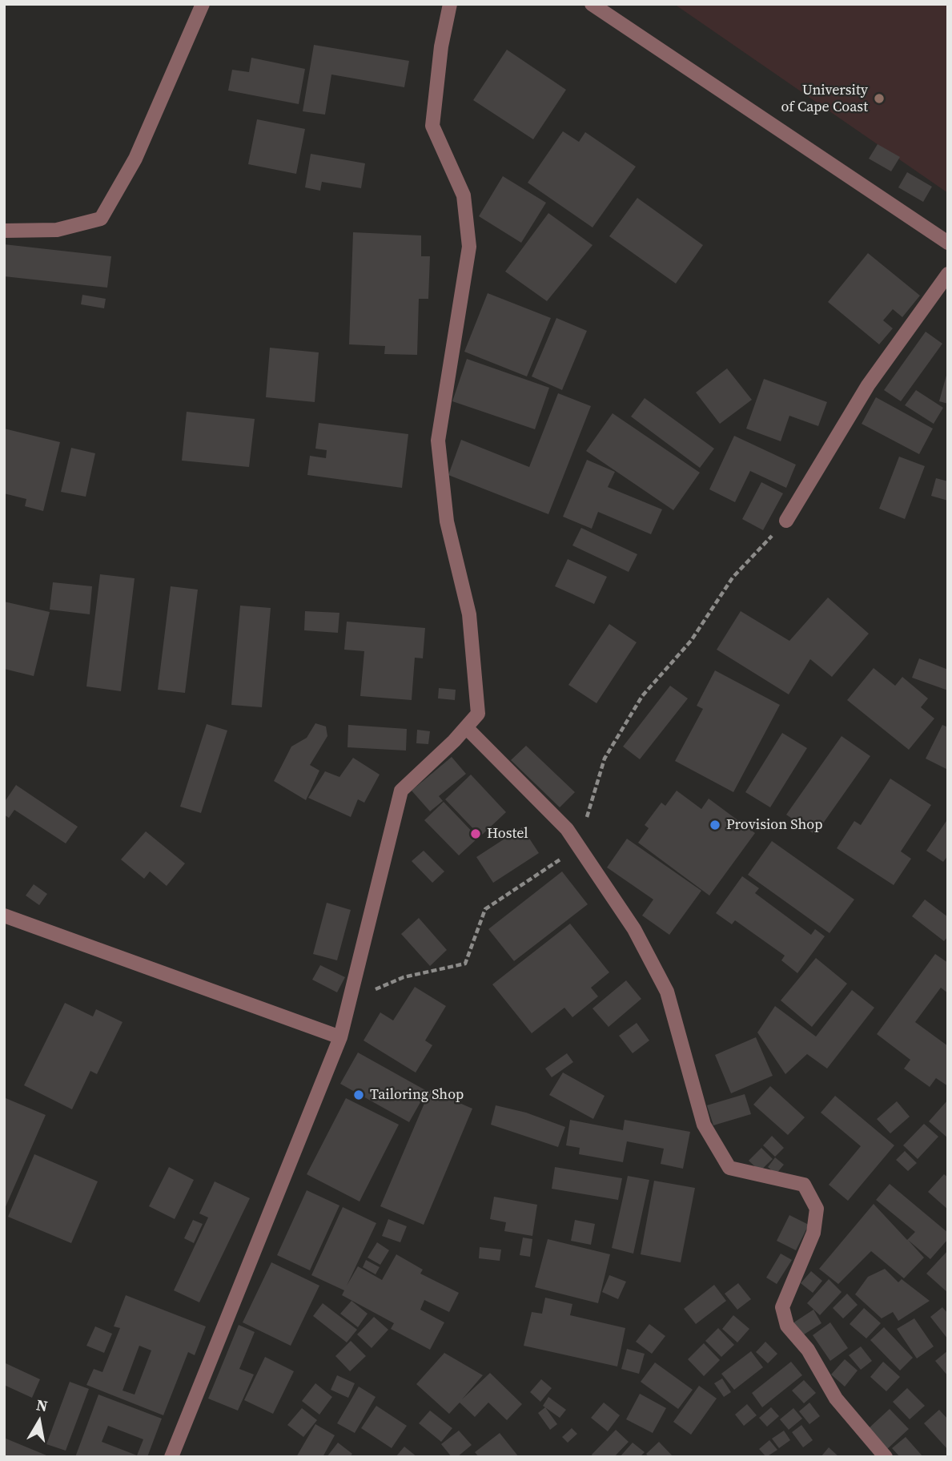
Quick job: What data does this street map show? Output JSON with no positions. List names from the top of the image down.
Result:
{
  "places": [
    "University of Cape Coast",
    "Provision Shop",
    "Hostel",
    "Tailoring Shop"
  ],
  "north": "top"
}
